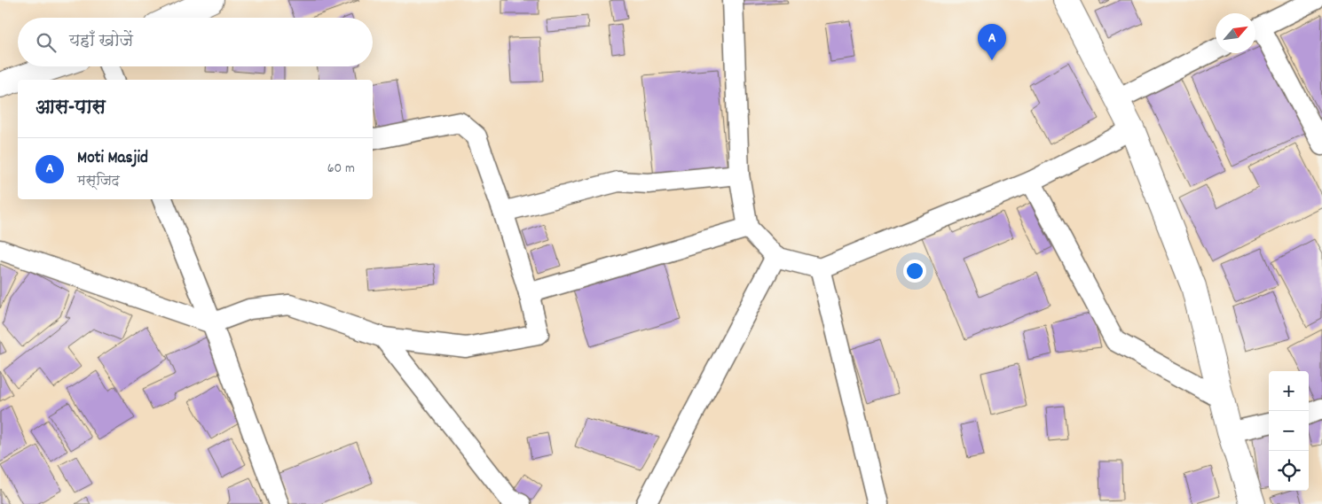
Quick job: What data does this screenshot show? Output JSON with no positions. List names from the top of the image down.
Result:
{
  "north": "top right",
  "page": {
    "search": "यहाँ खोजें",
    "pins": "A",
    "heading": "आस-पास",
    "list": [
      {
        "mark": "A",
        "name": "Moti Masjid",
        "note": "मस्जिद",
        "value": "60 m"
      }
    ],
    "map_buttons": ["+", "−"]
  }
}
